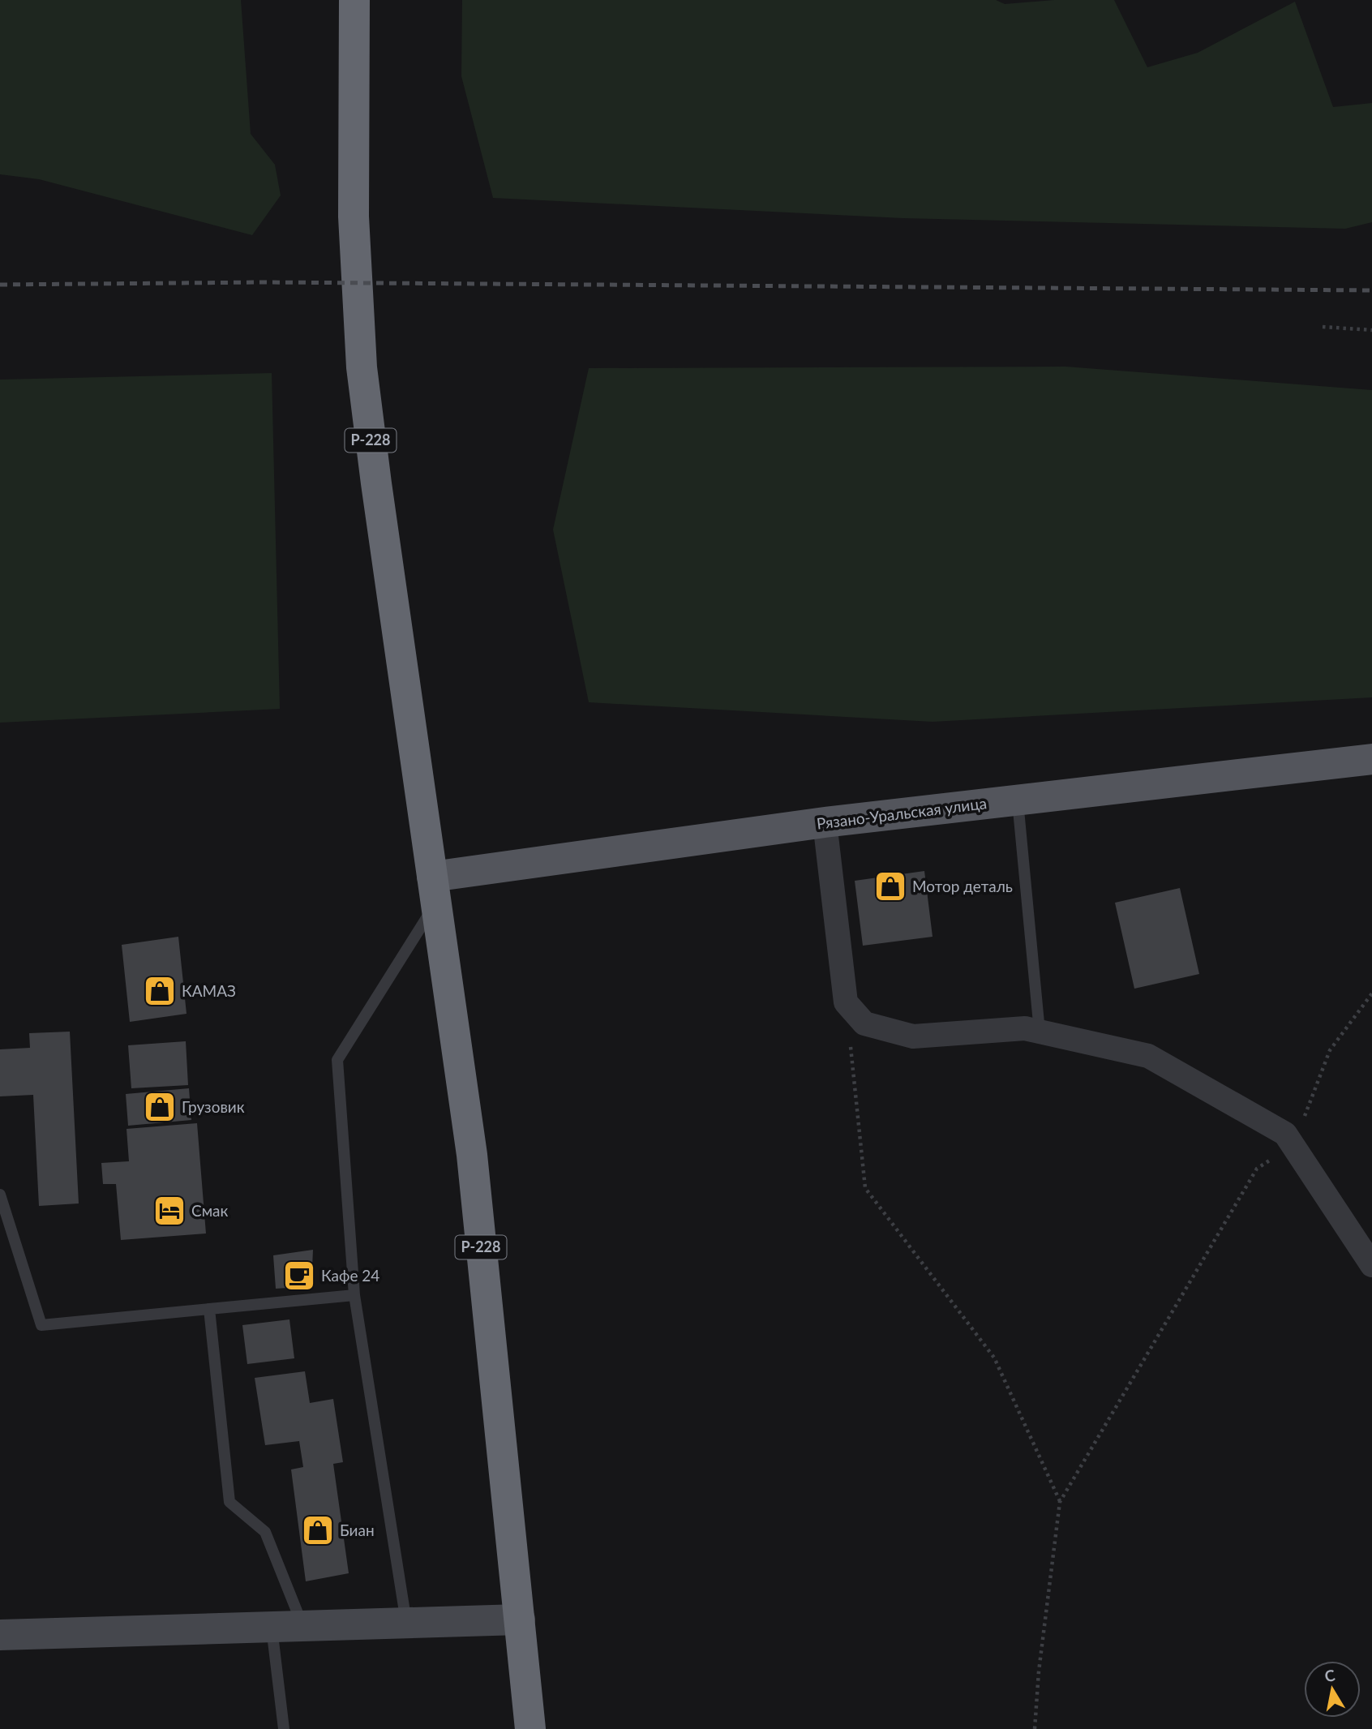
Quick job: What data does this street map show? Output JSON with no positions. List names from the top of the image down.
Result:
{
  "streets": {
    "highway": ["Р-228"],
    "main road": ["Рязано-Уральская улица"]
  },
  "crossings": [
    ["Р-228", "Рязано-Уральская улица"]
  ],
  "places": {
    "shop": [
      "Мотор деталь",
      "КАМАЗ",
      "Грузовик",
      "Биан"
    ],
    "hotel": ["Смак"],
    "cafe": ["Кафе 24"]
  },
  "north": "top"
}
